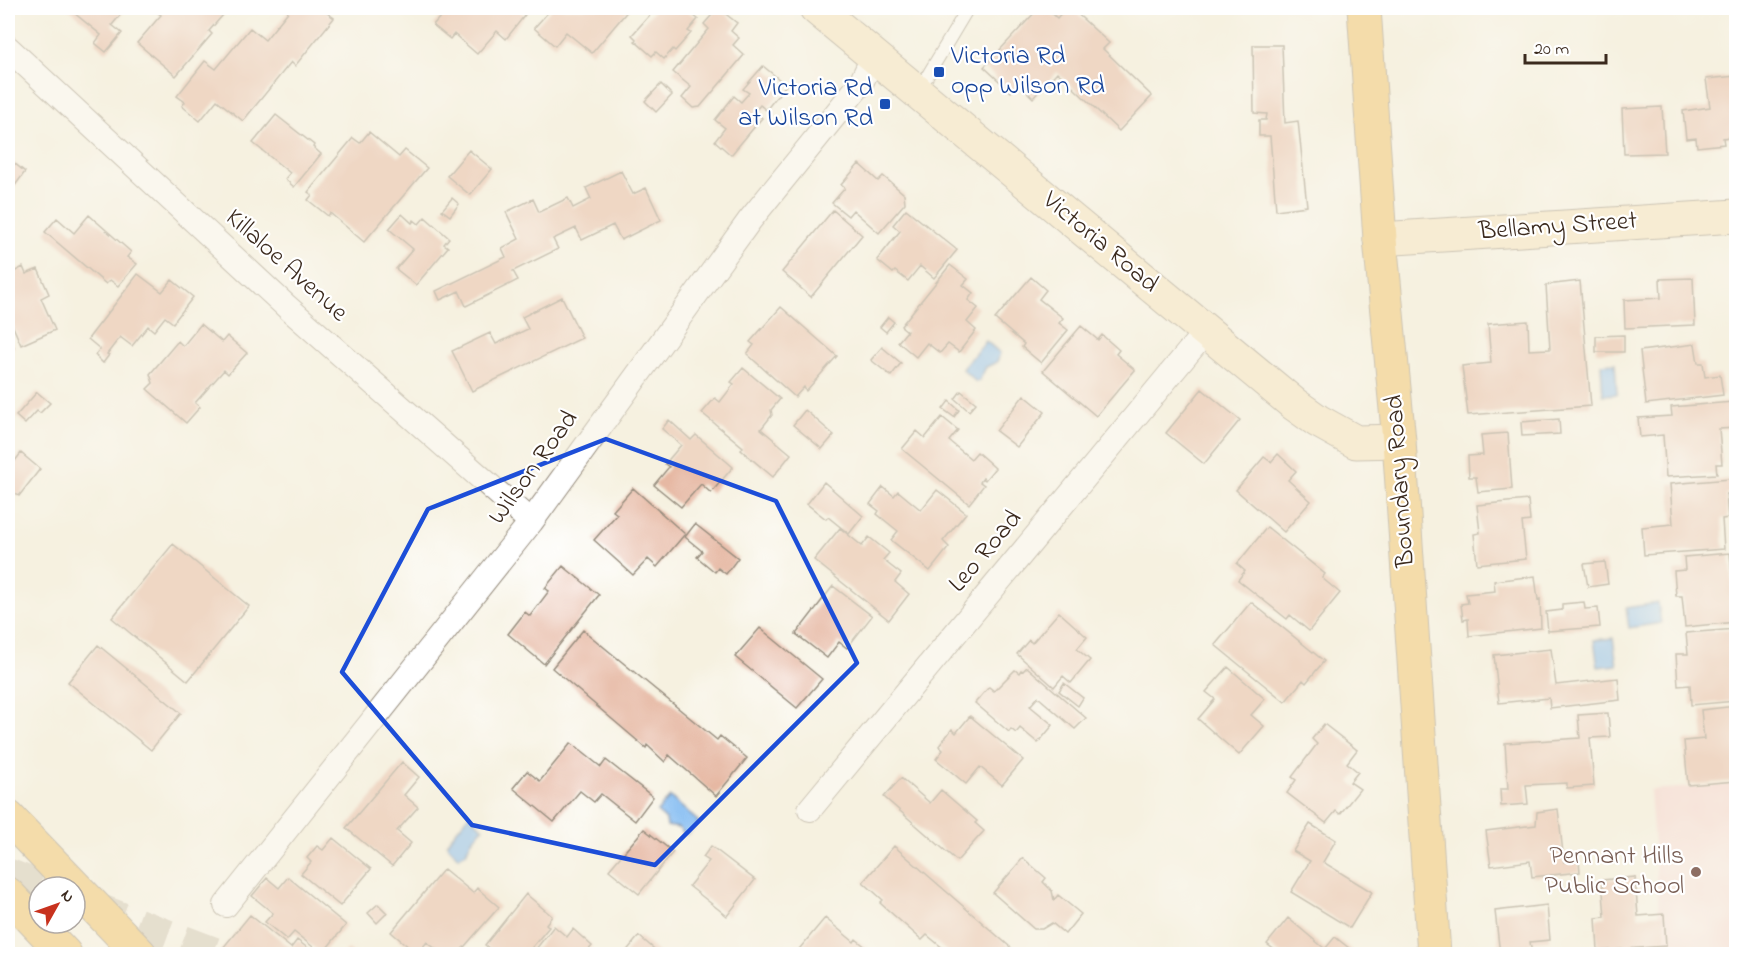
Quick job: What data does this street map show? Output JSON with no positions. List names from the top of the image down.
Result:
{
  "streets": {
    "main road": ["Boundary Road"],
    "street": [
      "Bellamy Street",
      "Victoria Road",
      "Killaloe Avenue",
      "Wilson Road",
      "Leo Road"
    ]
  },
  "crossings": [
    ["Bellamy Street", "Boundary Road"],
    ["Victoria Road", "Wilson Road"],
    ["Victoria Road", "Boundary Road"],
    ["Victoria Road", "Leo Road"],
    ["Killaloe Avenue", "Wilson Road"]
  ],
  "places": {
    "transit": ["Victoria Rd opp Wilson Rd", "Victoria Rd at Wilson Rd"],
    "other": ["Pennant Hills Public School"]
  },
  "scale_bar": "20 m",
  "north": "top right"
}
